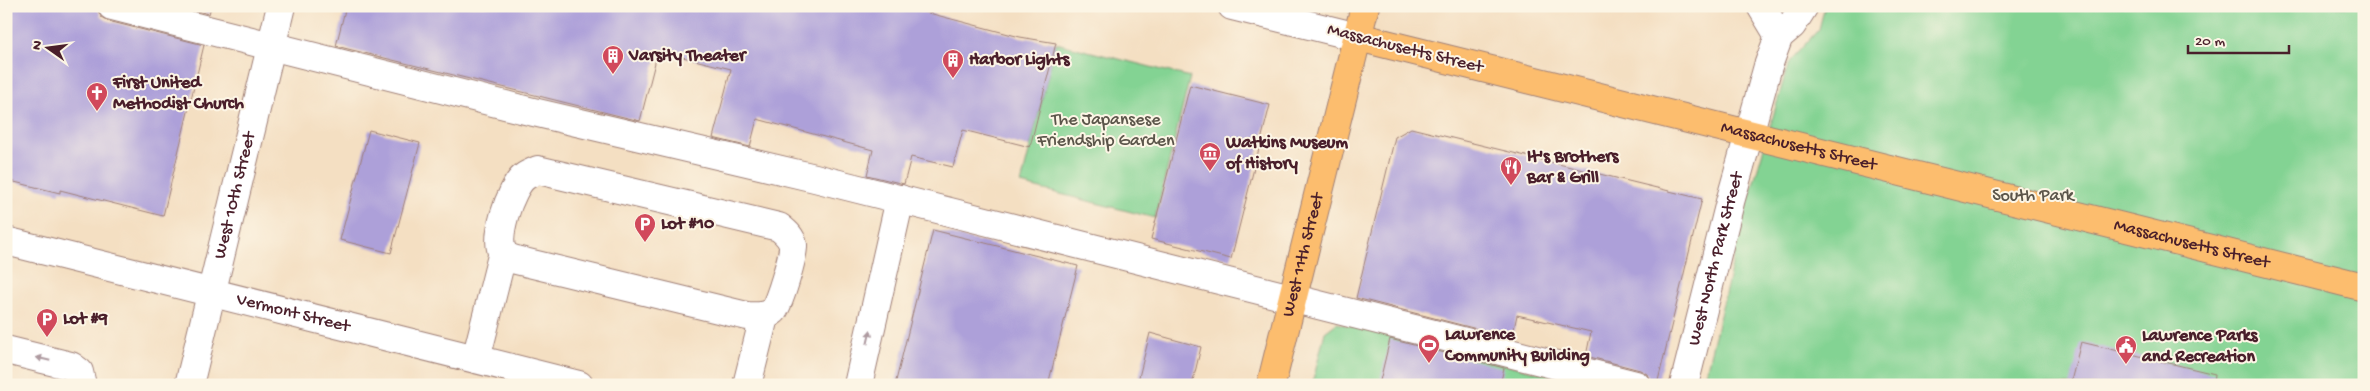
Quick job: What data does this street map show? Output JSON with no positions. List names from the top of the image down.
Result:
{
  "streets": {
    "main road": ["Massachusetts Street", "West 11th Street"],
    "street": ["West 10th Street", "West North Park Street", "Vermont Street"]
  },
  "crossings": [
    ["Massachusetts Street", "West 11th Street"],
    ["Massachusetts Street", "West North Park Street"],
    ["West 10th Street", "Vermont Street"]
  ],
  "parks": ["The Japansese Friendship Garden", "South Park"],
  "places": {
    "building": ["Varsity Theater", "Harbor Lights"],
    "church": ["First United Methodist Church"],
    "museum": ["Watkins Museum of History"],
    "restaurant": ["It's Brothers Bar & Grill"],
    "parking": ["Lot #10", "Lot #9"],
    "sports": ["Lawrence Community Building"],
    "public building": ["Lawrence Parks and Recreation"]
  },
  "scale_bar": "20 m",
  "north": "left"
}
